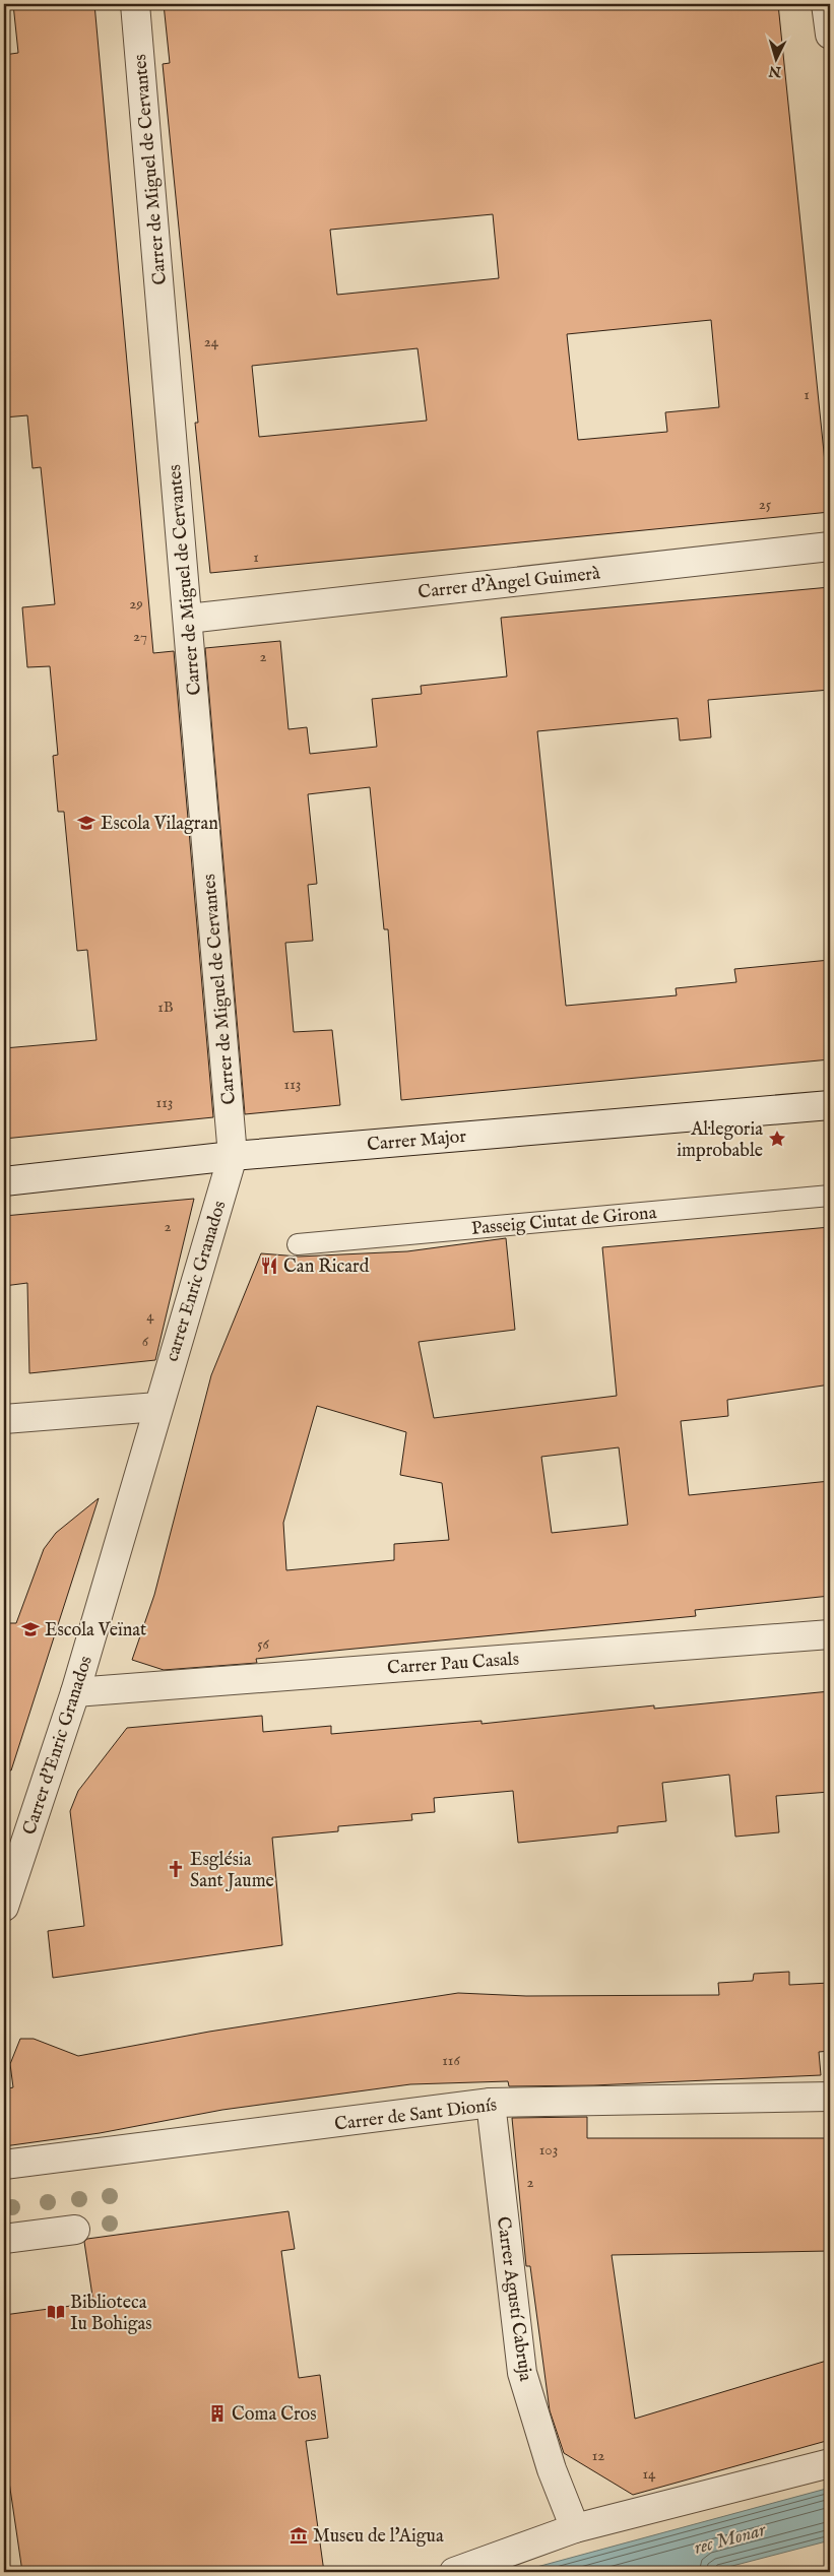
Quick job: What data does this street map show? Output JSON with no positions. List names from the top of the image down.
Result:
{
  "streets": {
    "street": [
      "Carrer de Miguel de Cervantes",
      "Carrer d'Àngel Guimerà",
      "Carrer Major",
      "carrer Enric Granados",
      "Carrer Pau Casals",
      "Carrer d'Enric Granados",
      "Carrer de Sant Dionís",
      "Carrer Agustí Cabruja"
    ],
    "lane": ["Passeig Ciutat de Girona"]
  },
  "crossings": [
    ["Carrer de Miguel de Cervantes", "Carrer d'Àngel Guimerà"],
    ["Carrer de Miguel de Cervantes", "Carrer Major"],
    ["Carrer de Miguel de Cervantes", "carrer Enric Granados"],
    ["Carrer Major", "carrer Enric Granados"],
    ["carrer Enric Granados", "Carrer d'Enric Granados"],
    ["Carrer Pau Casals", "Carrer d'Enric Granados"],
    ["Carrer de Sant Dionís", "Carrer Agustí Cabruja"]
  ],
  "water": ["rec Monar"],
  "places": {
    "school or university": ["Escola Vilagran", "Escola Veïnat"],
    "place": ["Al·legoria improbable"],
    "restaurant": ["Can Ricard"],
    "church": ["Església Sant Jaume"],
    "library": ["Biblioteca Iu Bohigas"],
    "building": ["Coma Cros"],
    "museum": ["Museu de l'Aigua"]
  },
  "house_numbers": [
    "24",
    "1",
    "25",
    "1",
    "29",
    "27",
    "2",
    "1B",
    "113",
    "113",
    "2",
    "4",
    "6",
    "56",
    "116",
    "103",
    "2",
    "12",
    "14"
  ],
  "north": "bottom"
}
